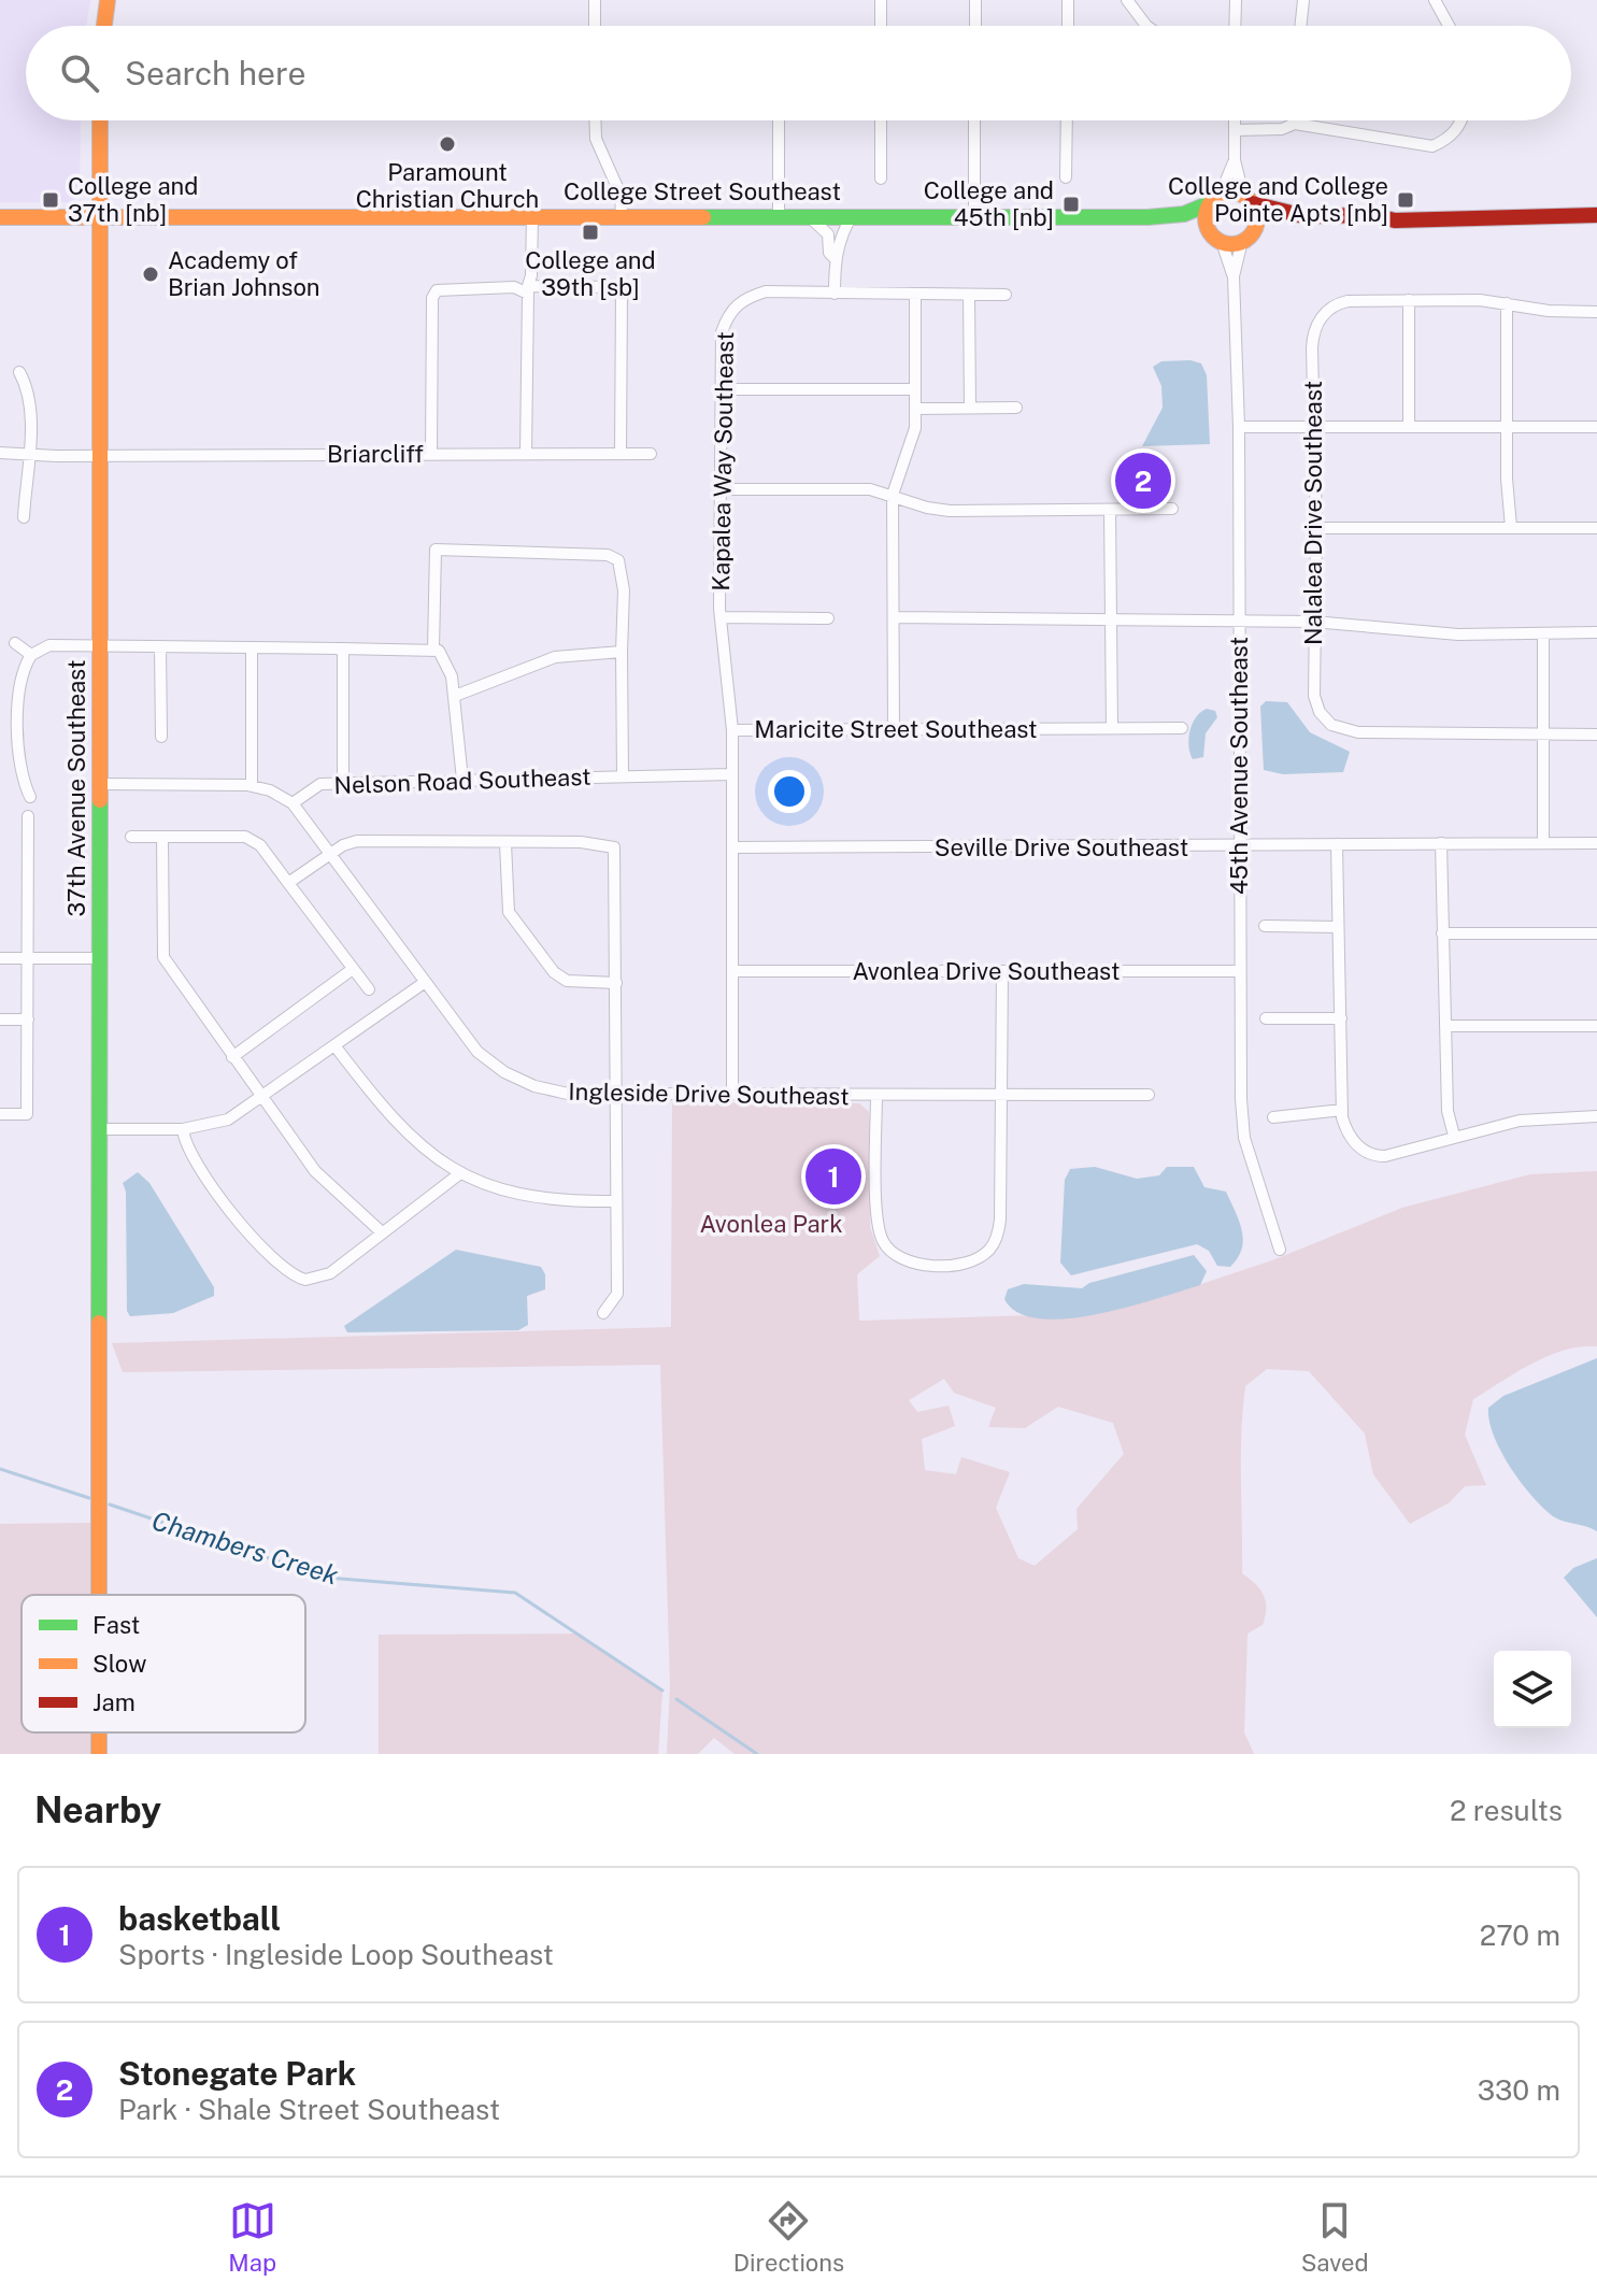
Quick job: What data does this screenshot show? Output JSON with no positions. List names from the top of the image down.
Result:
{
  "streets": {
    "main road": ["College Street Southeast", "37th Avenue Southeast"],
    "street": [
      "Briarcliff",
      "Kapalea Way Southeast",
      "Nalalea Drive Southeast",
      "Maricite Street Southeast",
      "45th Avenue Southeast",
      "Nelson Road Southeast",
      "Seville Drive Southeast",
      "Avonlea Drive Southeast",
      "Ingleside Drive Southeast"
    ]
  },
  "crossings": [
    ["College Street Southeast", "45th Avenue Southeast"],
    ["College Street Southeast", "37th Avenue Southeast"],
    ["Briarcliff", "37th Avenue Southeast"],
    ["Kapalea Way Southeast", "Maricite Street Southeast"],
    ["45th Avenue Southeast", "Seville Drive Southeast"],
    ["45th Avenue Southeast", "Avonlea Drive Southeast"],
    ["Nelson Road Southeast", "Ingleside Drive Southeast"]
  ],
  "water": ["Chambers Creek"],
  "parks": ["Avonlea Park"],
  "places": {
    "other": ["Paramount Christian Church", "Academy of Brian Johnson"],
    "transit": [
      "College and 37th [nb]",
      "College and College Pointe Apts [nb]",
      "College and 45th [nb]",
      "College and 39th [sb]"
    ]
  },
  "legend": ["Fast", "Slow", "Jam"],
  "page": {
    "search": "Search here",
    "pins": ["2", "1"],
    "heading": ["Nearby", "2 results"],
    "list": [
      {
        "mark": "1",
        "name": "basketball",
        "note": "Sports · Ingleside Loop Southeast",
        "value": "270 m"
      },
      {
        "mark": "2",
        "name": "Stonegate Park",
        "note": "Park · Shale Street Southeast",
        "value": "330 m"
      }
    ],
    "nav": ["Map", "Directions", "Saved"]
  }
}
